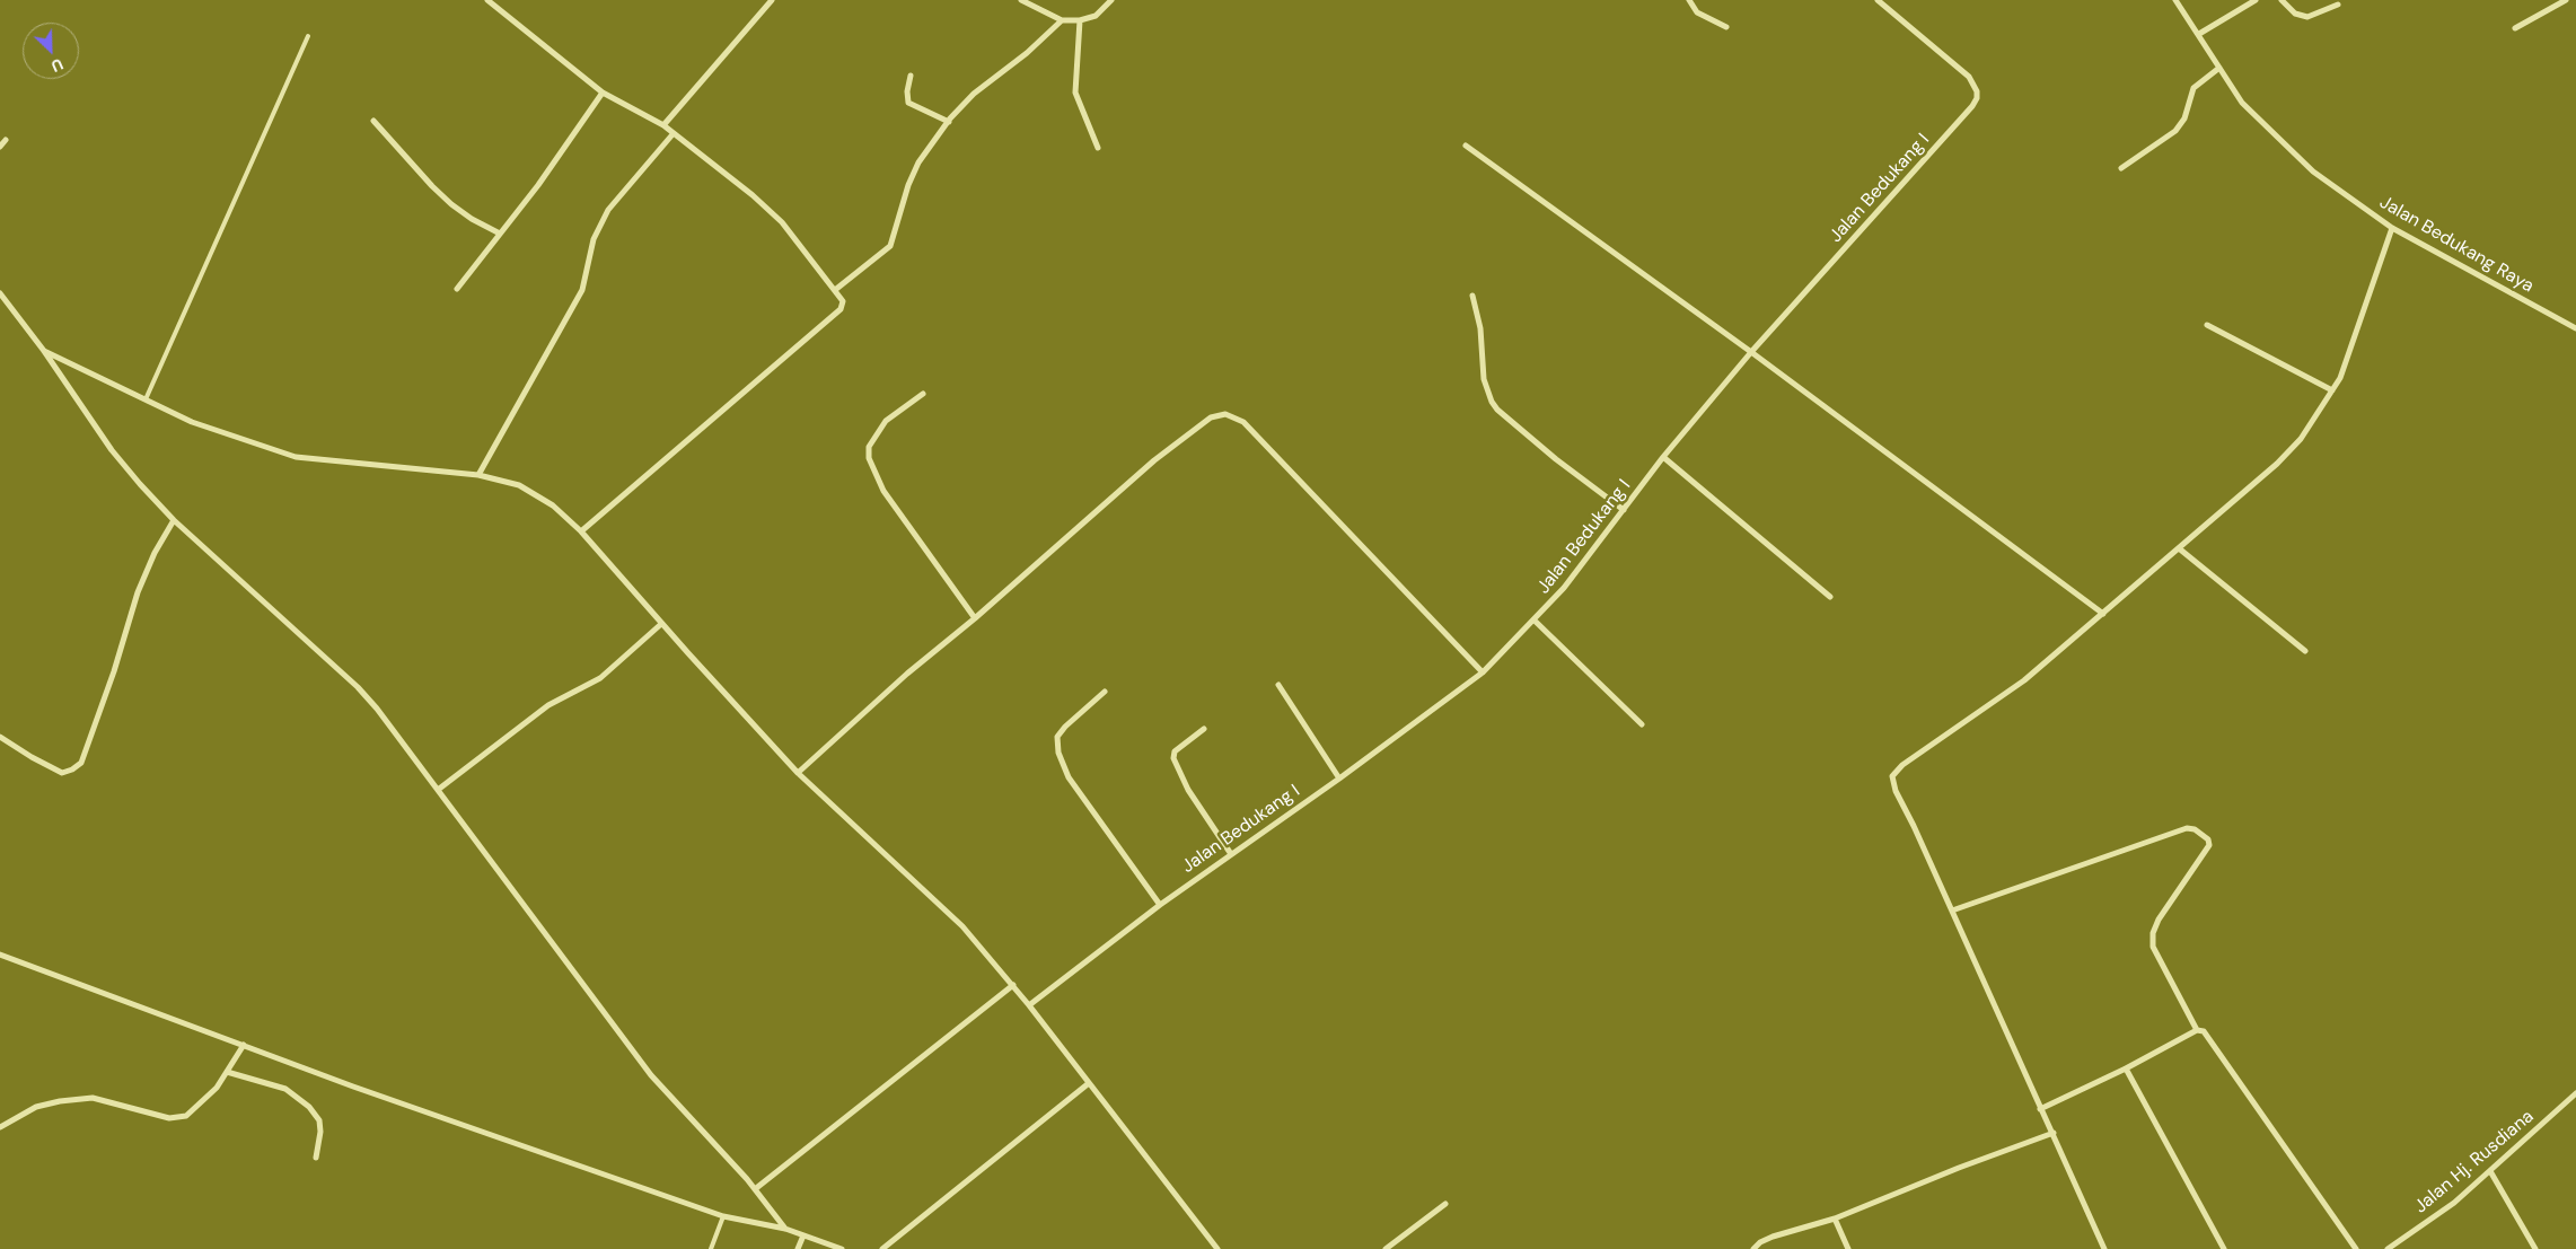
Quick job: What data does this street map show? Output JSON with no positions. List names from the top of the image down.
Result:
{
  "streets": {
    "street": ["Jalan Bedukang I", "Jalan Bedukang Raya", "Jalan Hj. Rusdiana"]
  },
  "north": "bottom right"
}
